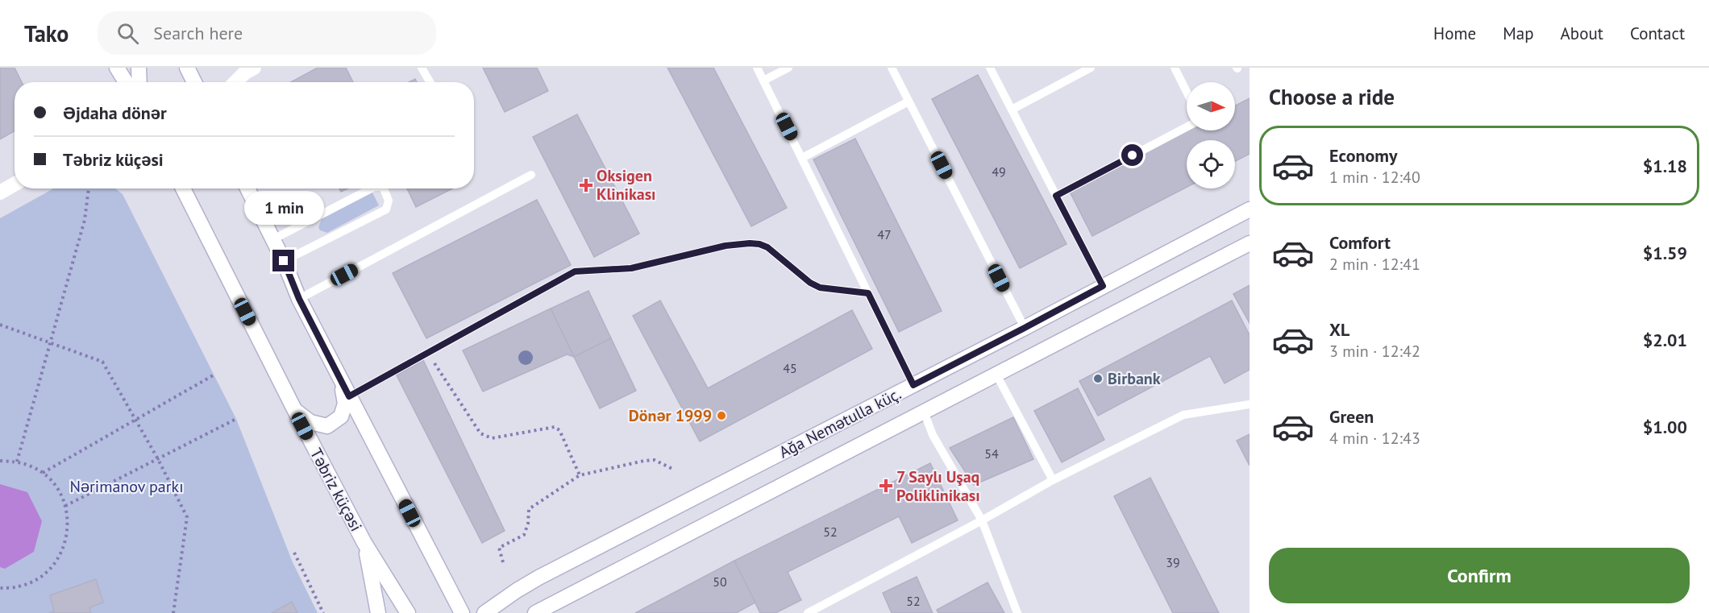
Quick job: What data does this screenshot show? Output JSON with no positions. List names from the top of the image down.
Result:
{
  "streets": {
    "main road": ["Ağa Nemətulla küç.", "Təbriz küçəsi"]
  },
  "parks": ["Nərimanov parkı"],
  "places": {
    "health": ["Oksigen Klinikası", "7 Saylı Uşaq Poliklinikası"],
    "other": ["Birbank", "Dönər 1999"]
  },
  "house_numbers": [
    "49",
    "47",
    "45",
    "54",
    "52",
    "39",
    "50",
    "52"
  ],
  "north": "right",
  "page": {
    "header": "Tako",
    "search": "Search here",
    "nav": [
      "Home",
      "Map",
      "About",
      "Contact"
    ],
    "heading": "Choose a ride",
    "banner": ["Əjdaha dönər", "Təbriz küçəsi"],
    "list": [
      {
        "name": "Economy",
        "note": "1 min · 12:40",
        "value": "$1.18"
      },
      {
        "name": "Comfort",
        "note": "2 min · 12:41",
        "value": "$1.59"
      },
      {
        "name": "XL",
        "note": "3 min · 12:42",
        "value": "$2.01"
      },
      {
        "name": "Green",
        "note": "4 min · 12:43",
        "value": "$1.00"
      }
    ],
    "bubble": "1 min",
    "buttons": "Confirm"
  }
}
